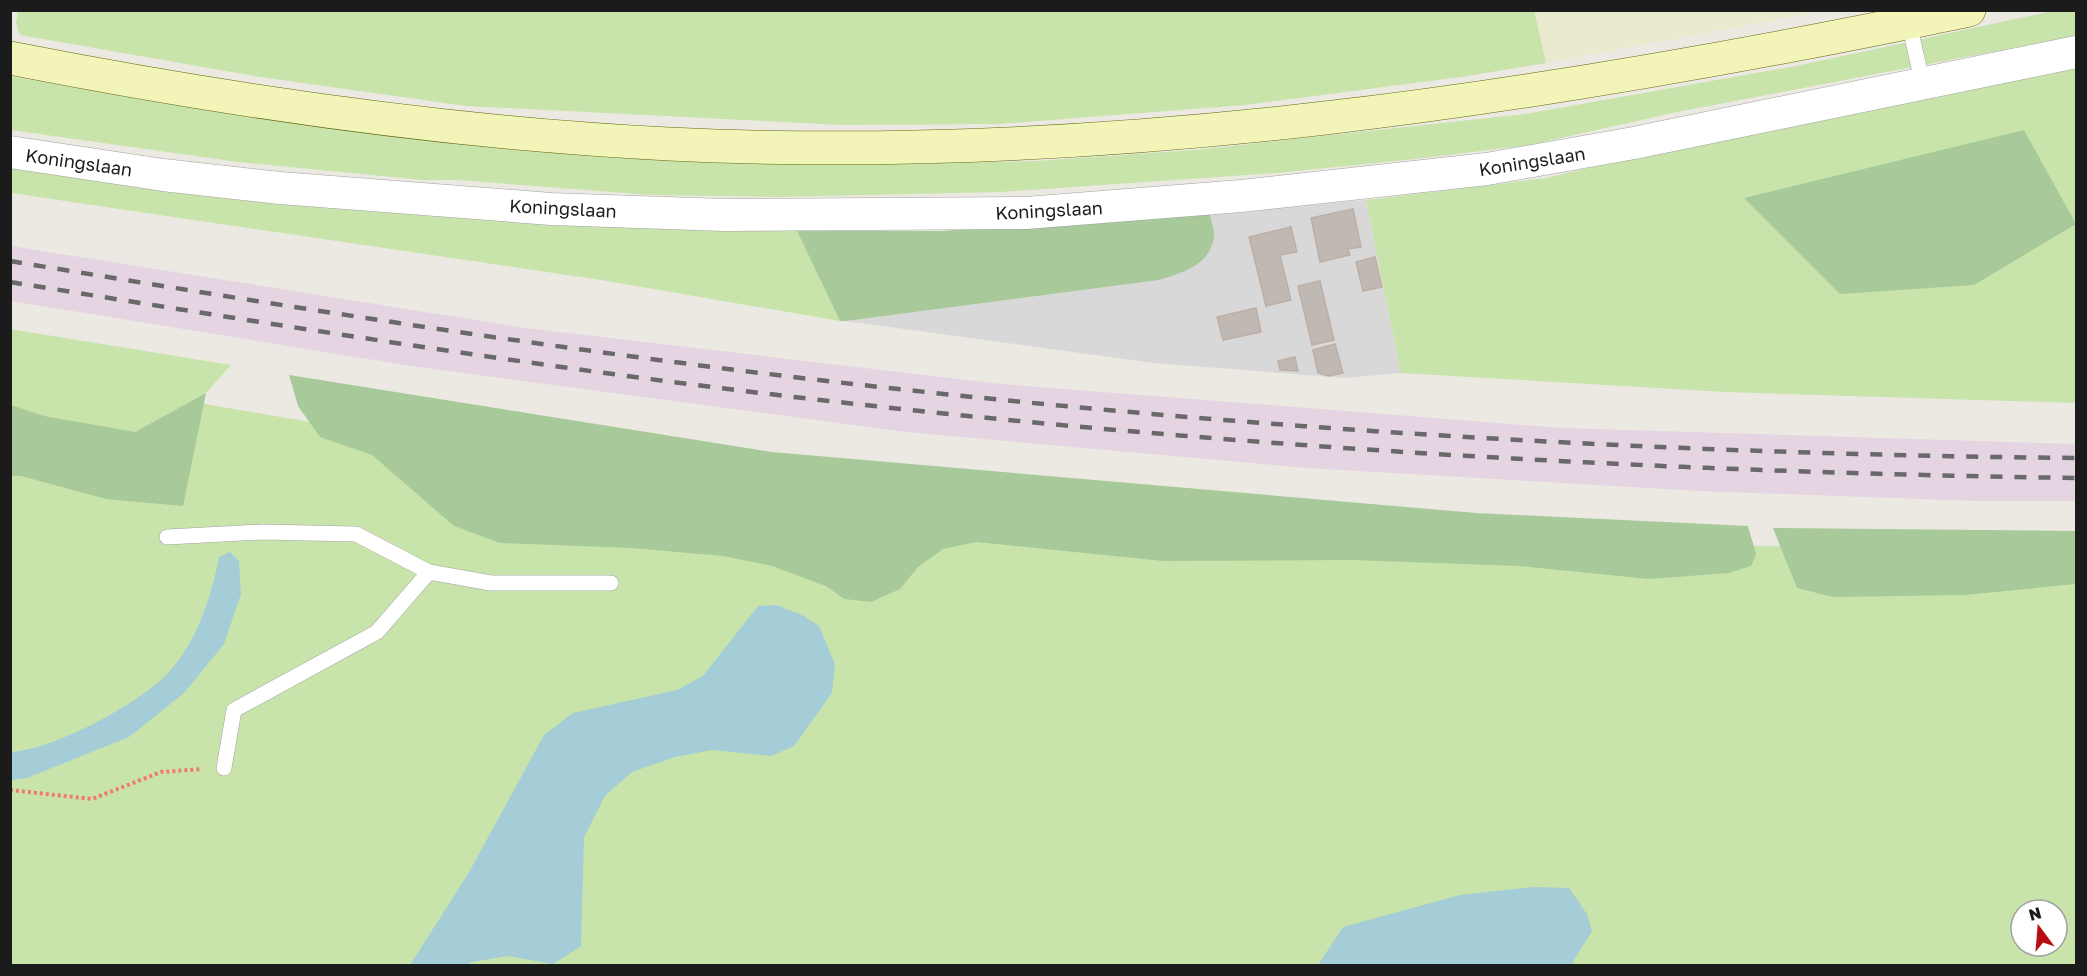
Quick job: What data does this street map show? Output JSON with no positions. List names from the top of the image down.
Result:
{
  "streets": {
    "street": ["Koningslaan"]
  },
  "north": "top"
}
